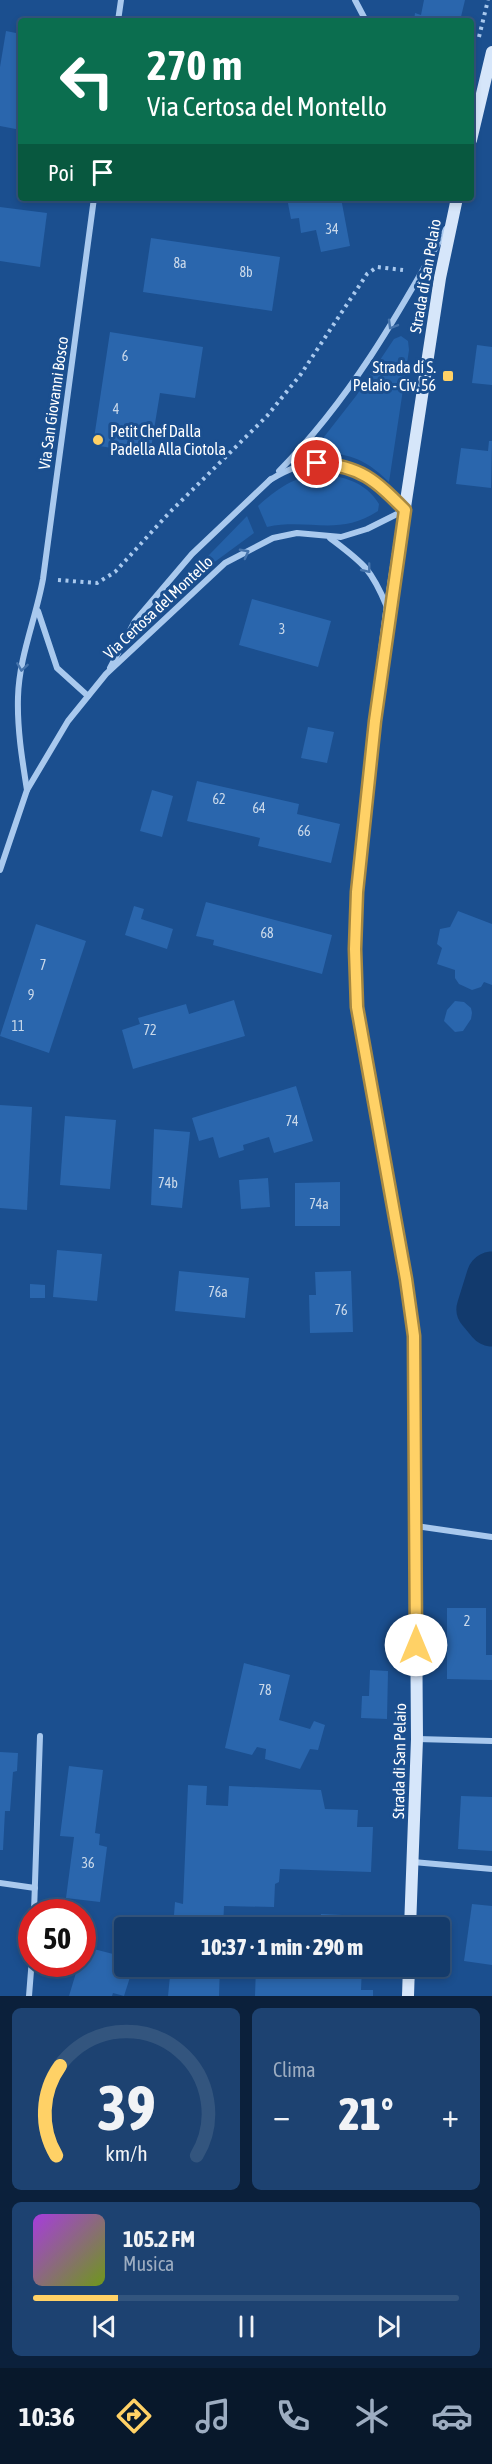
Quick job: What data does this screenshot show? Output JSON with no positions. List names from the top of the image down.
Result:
{
  "streets": {
    "main road": ["Strada di San Pelaio"],
    "street": ["Via San Giovanni Bosco", "Via Certosa del Montello"]
  },
  "crossings": [
    ["Strada di San Pelaio", "Via Certosa del Montello"],
    ["Via San Giovanni Bosco", "Via Certosa del Montello"]
  ],
  "places": {
    "transit": ["Strada di S. Pelaio - Civ. 56"],
    "other": ["Petit Chef Dalla Padella Alla Ciotola"]
  },
  "house_numbers": [
    "34",
    "8a",
    "8b",
    "6",
    "4",
    "3",
    "62",
    "64",
    "66",
    "68",
    "7",
    "9",
    "11",
    "72",
    "74",
    "74b",
    "74a",
    "76a",
    "76",
    "2",
    "78",
    "36"
  ],
  "page": {
    "turn": ["270 m", "Via Certosa del Montello"],
    "then": "Poi",
    "limit": "50",
    "trip": "10:37 · 1 min · 290 m",
    "tile": "Clima",
    "heat": ["−", "21°", "+"],
    "song": ["105.2 FM", "Musica"],
    "tabs": "10:36",
    "gauge": ["39", "km/h"]
  }
}
